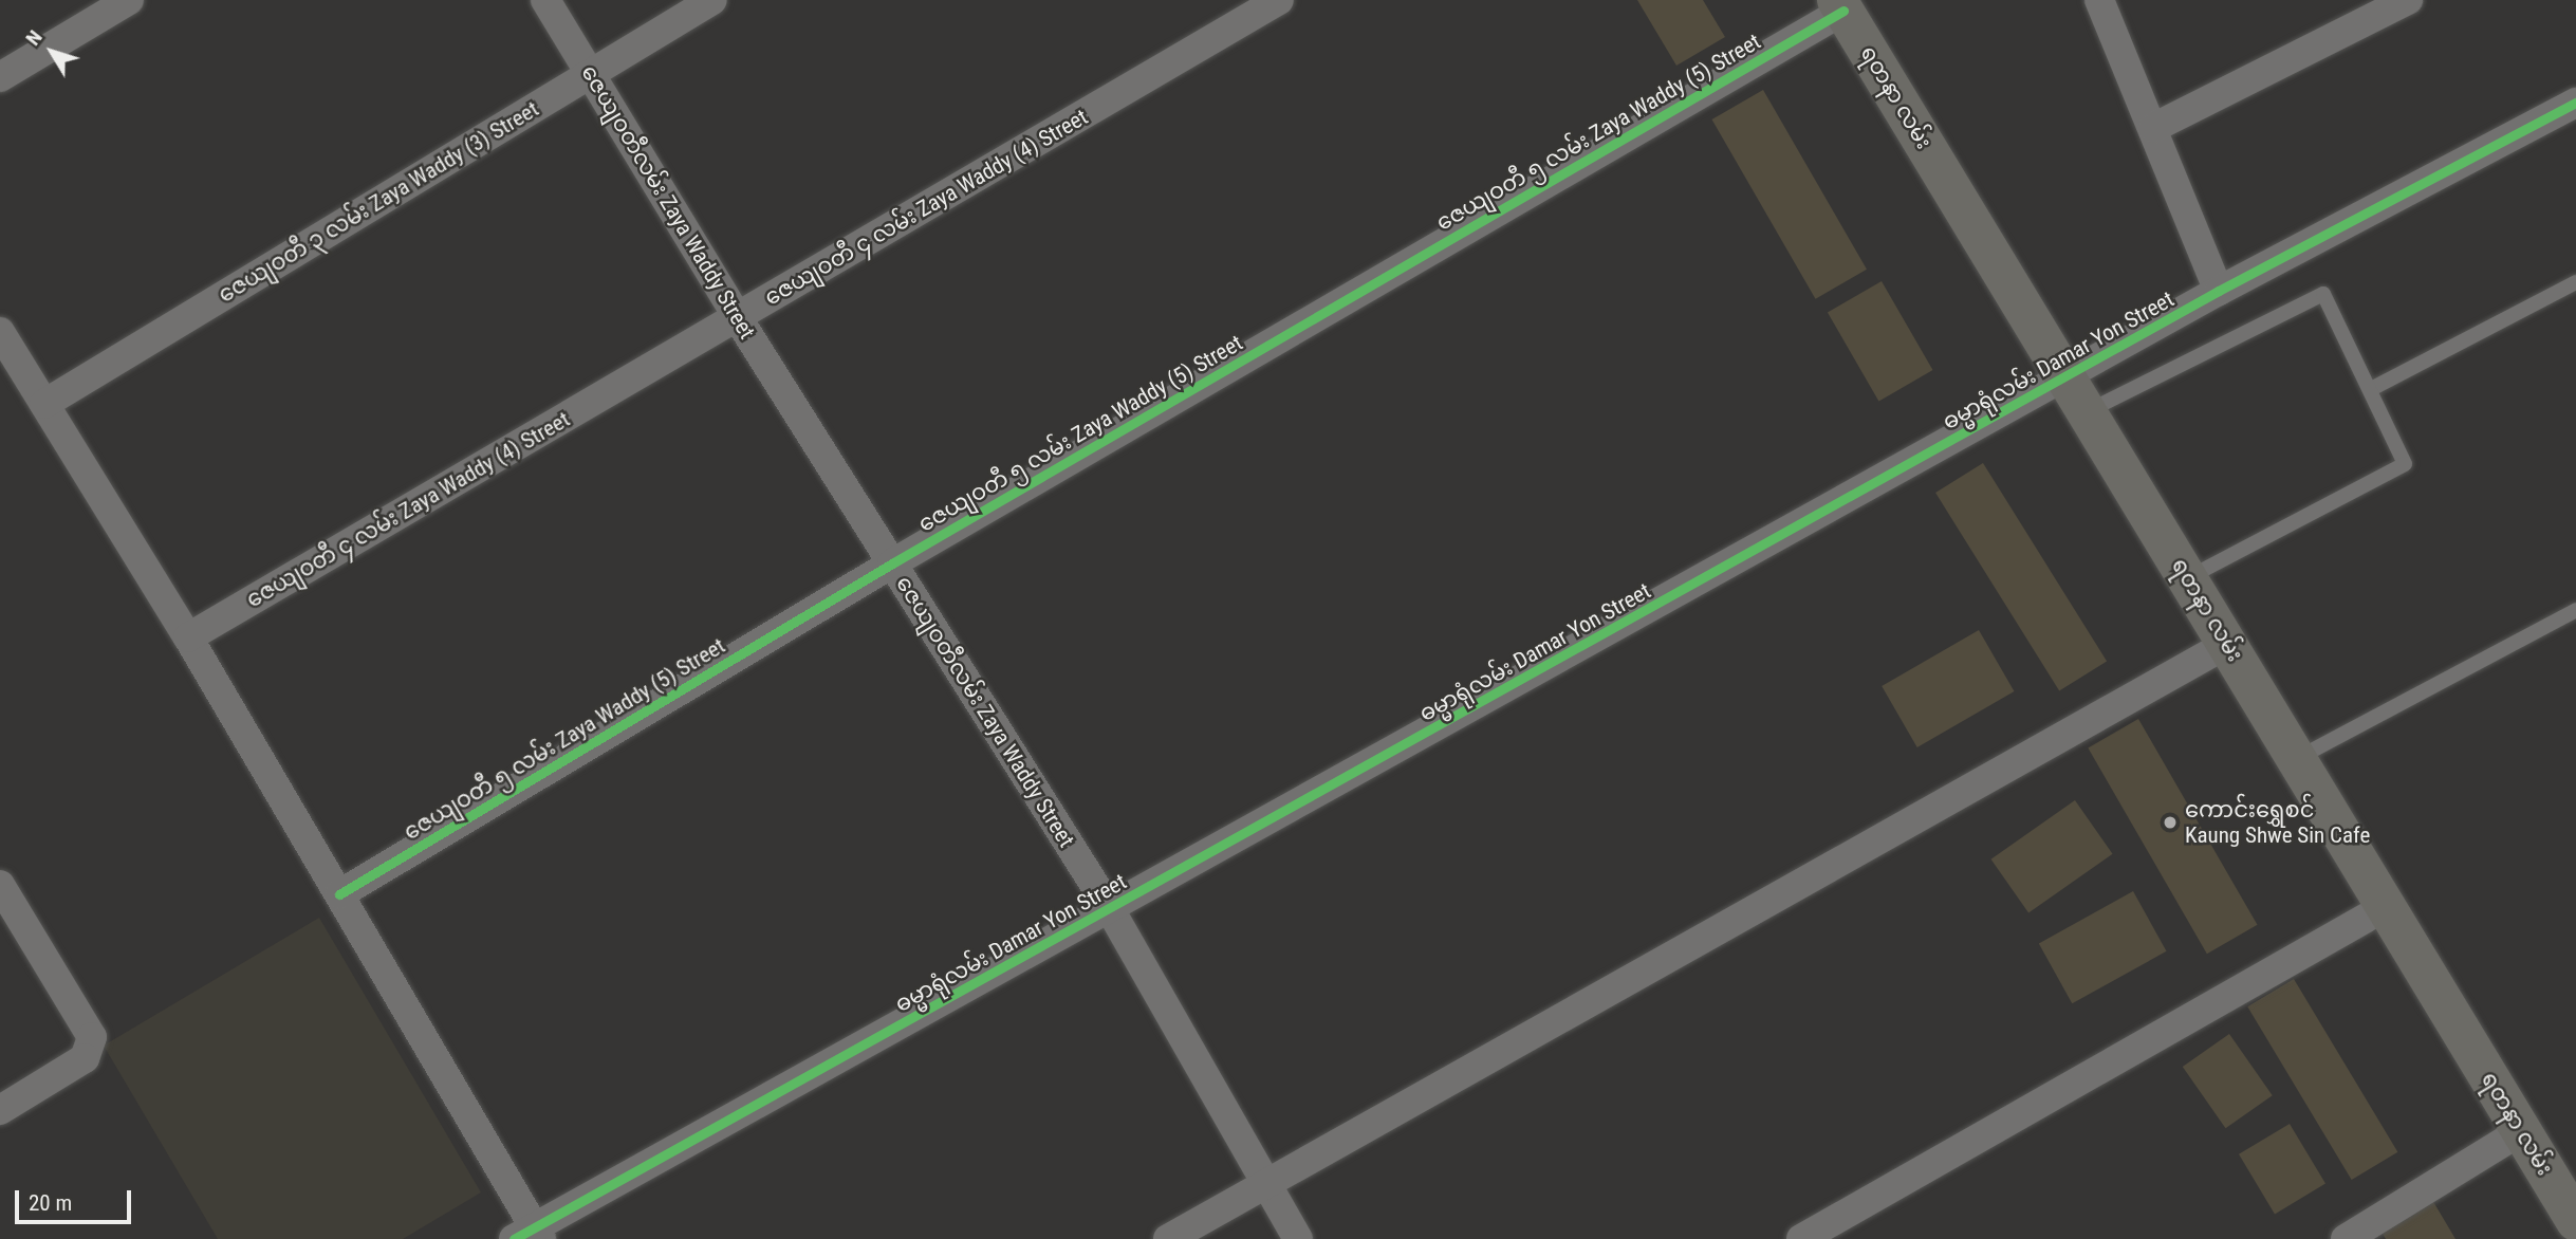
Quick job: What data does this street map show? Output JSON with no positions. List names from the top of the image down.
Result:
{
  "streets": {
    "main road": ["ရတနာ လမ်း"],
    "street": [
      "ဇေယျဝတီ ၅ လမ်း Zaya Waddy (5) Street",
      "ဇေယျဝတီ ၃ လမ်း Zaya Waddy (3) Street",
      "ဇေယျဝတီလမ်း Zaya Waddy Street",
      "ဇေယျဝတီ ၄ လမ်း Zaya Waddy (4) Street",
      "ဓမ္မာရုံလမ်း Damar Yon Street"
    ]
  },
  "crossings": [
    ["ရတနာ လမ်း", "ဇေယျဝတီ ၅ လမ်း Zaya Waddy (5) Street"],
    ["ရတနာ လမ်း", "ဓမ္မာရုံလမ်း Damar Yon Street"],
    ["ဇေယျဝတီ ၅ လမ်း Zaya Waddy (5) Street", "ဇေယျဝတီလမ်း Zaya Waddy Street"],
    ["ဇေယျဝတီ ၃ လမ်း Zaya Waddy (3) Street", "ဇေယျဝတီလမ်း Zaya Waddy Street"],
    ["ဇေယျဝတီလမ်း Zaya Waddy Street", "ဇေယျဝတီ ၄ လမ်း Zaya Waddy (4) Street"],
    ["ဇေယျဝတီလမ်း Zaya Waddy Street", "ဓမ္မာရုံလမ်း Damar Yon Street"]
  ],
  "places": ["ကောင်းရွှေစင် Kaung Shwe Sin Cafe"],
  "scale_bar": "20 m",
  "north": "top left"
}
